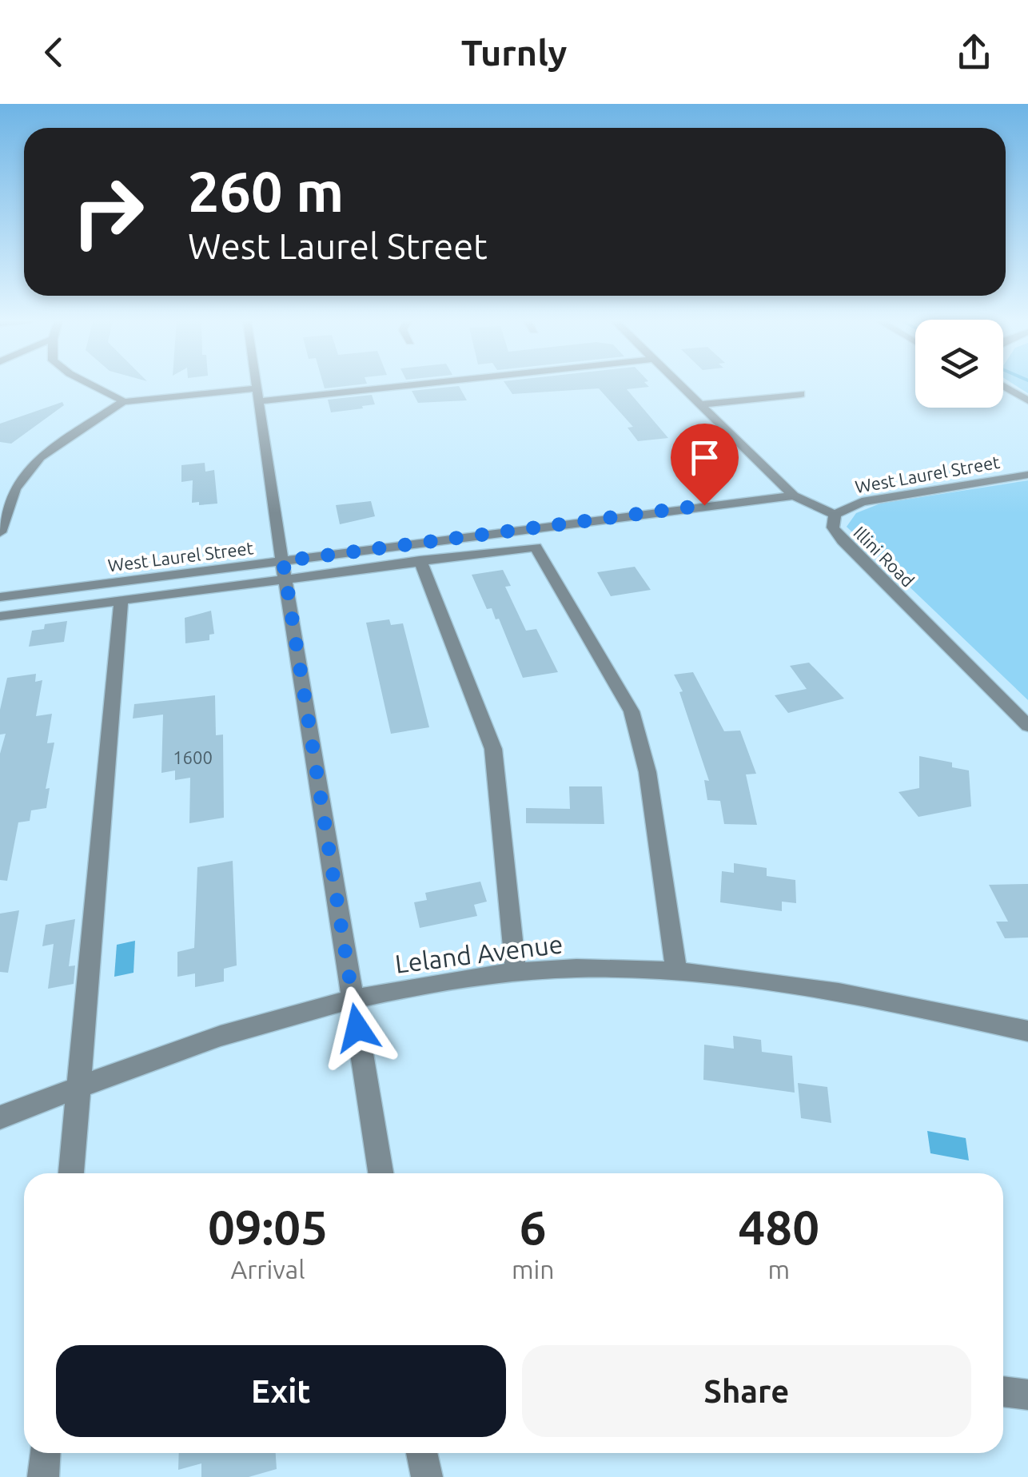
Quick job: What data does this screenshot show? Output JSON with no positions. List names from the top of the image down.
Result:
{
  "streets": {
    "street": ["West Laurel Street", "Illini Road", "Leland Avenue"]
  },
  "crossings": [
    ["West Laurel Street", "Illini Road"],
    ["West Laurel Street", "Leland Avenue"]
  ],
  "house_numbers": ["1600"],
  "page": {
    "header": "Turnly",
    "turn": ["260 m", "West Laurel Street"],
    "eta": [
      "09:05",
      "Arrival",
      "6",
      "min",
      "480",
      "m"
    ],
    "buttons": ["Exit", "Share"]
  }
}
